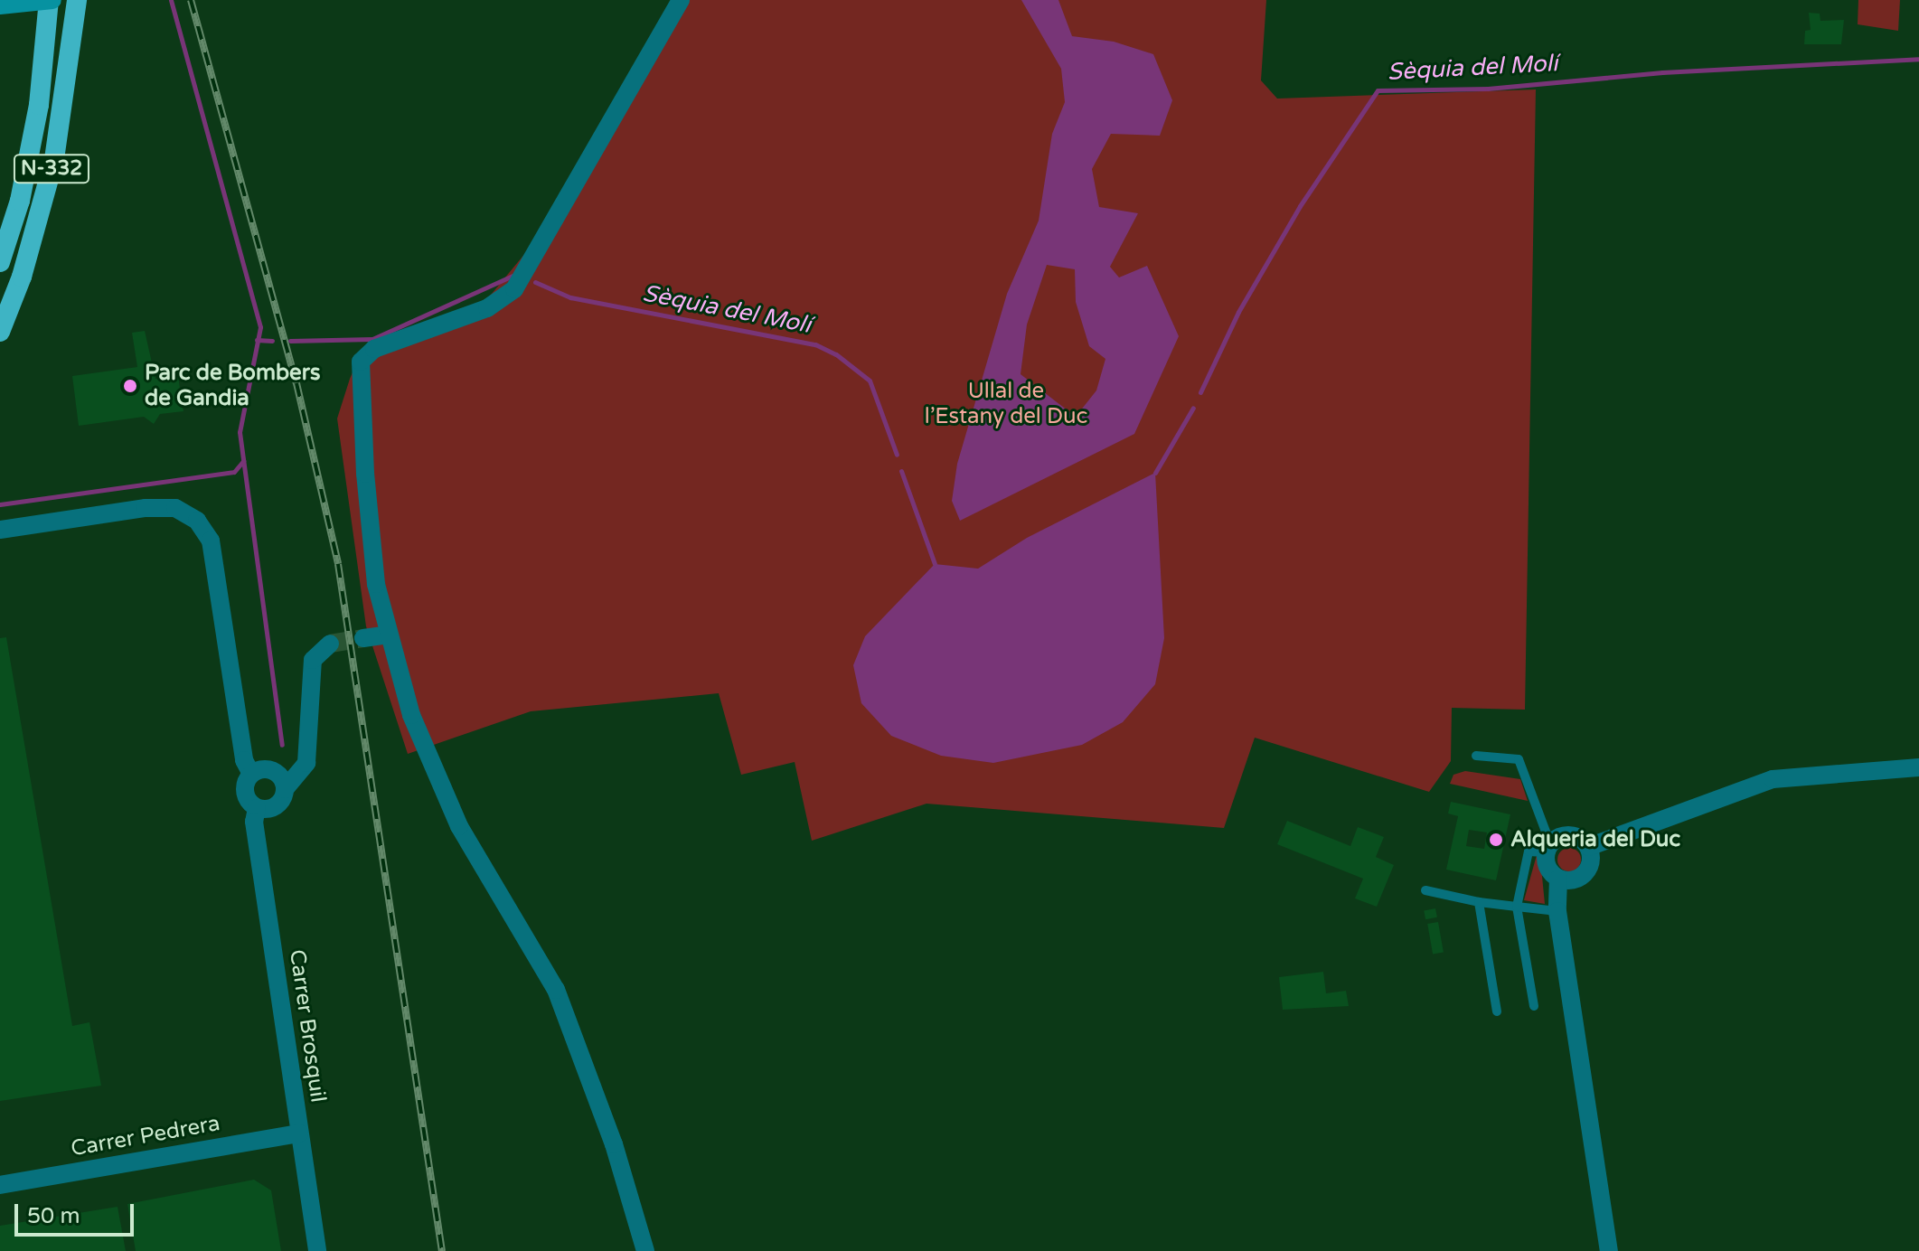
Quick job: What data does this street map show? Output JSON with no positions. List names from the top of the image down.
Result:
{
  "streets": {
    "highway": ["N-332"],
    "street": ["Carrer Brosquil", "Carrer Pedrera"]
  },
  "crossings": [
    ["Carrer Brosquil", "Carrer Pedrera"]
  ],
  "water": ["Sèquia del Molí"],
  "parks": ["Ullal de l’Estany del Duc"],
  "places": ["Parc de Bombers de Gandia", "Alqueria del Duc"],
  "scale_bar": "50 m"
}
